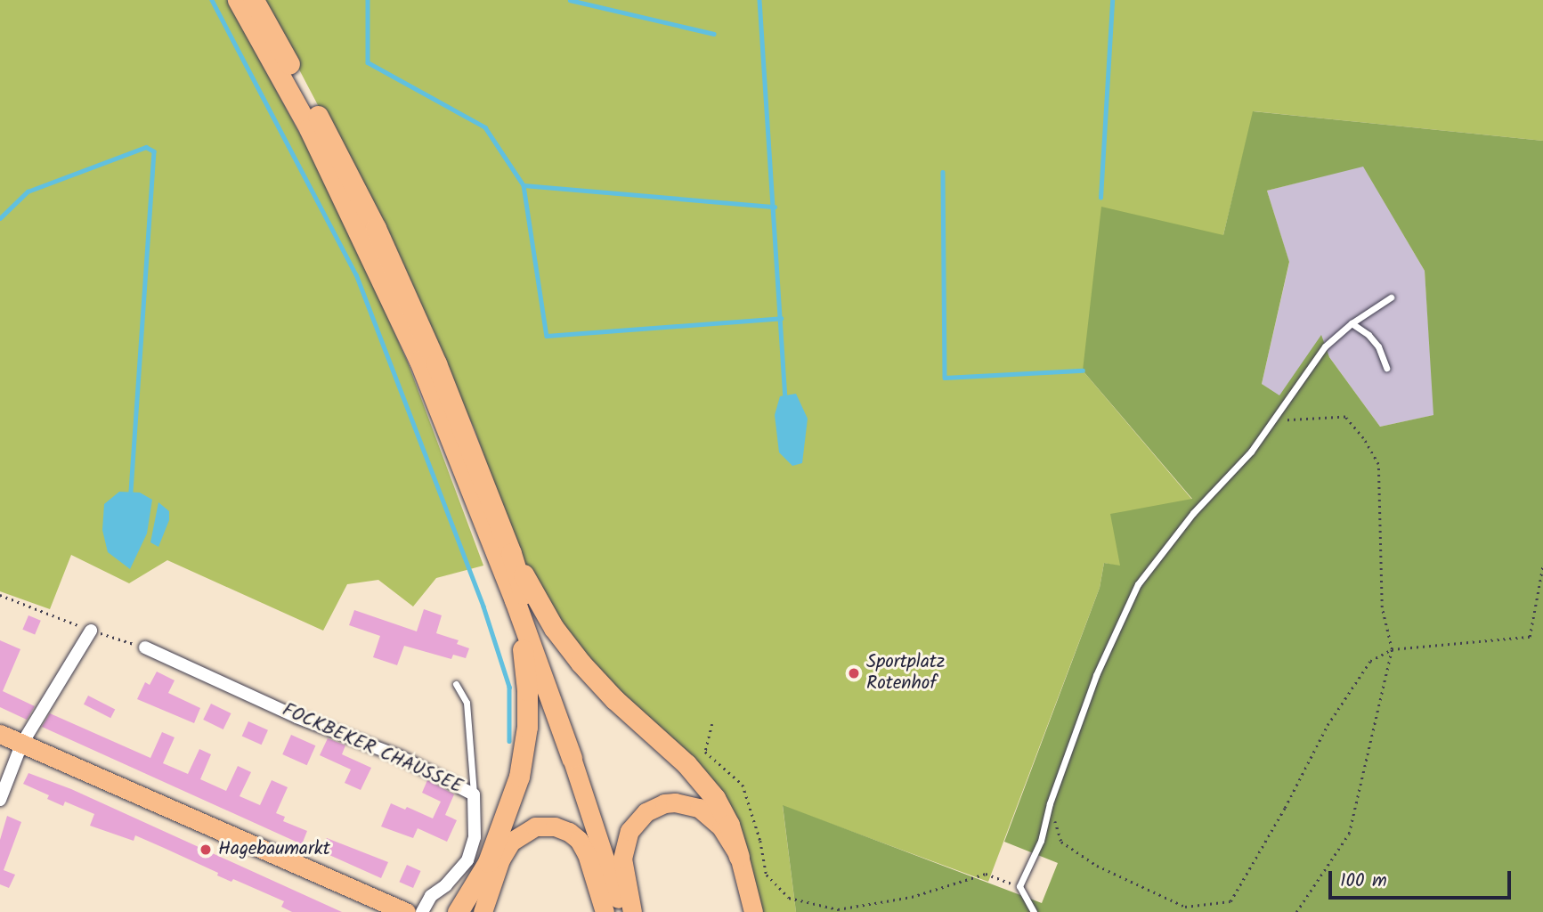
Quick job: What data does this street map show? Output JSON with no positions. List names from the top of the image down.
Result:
{
  "streets": {
    "street": ["FOCKBEKER CHAUSSEE"]
  },
  "places": ["Sportplatz Rotenhof", "Hagebaumarkt"],
  "scale_bar": "100 m"
}
